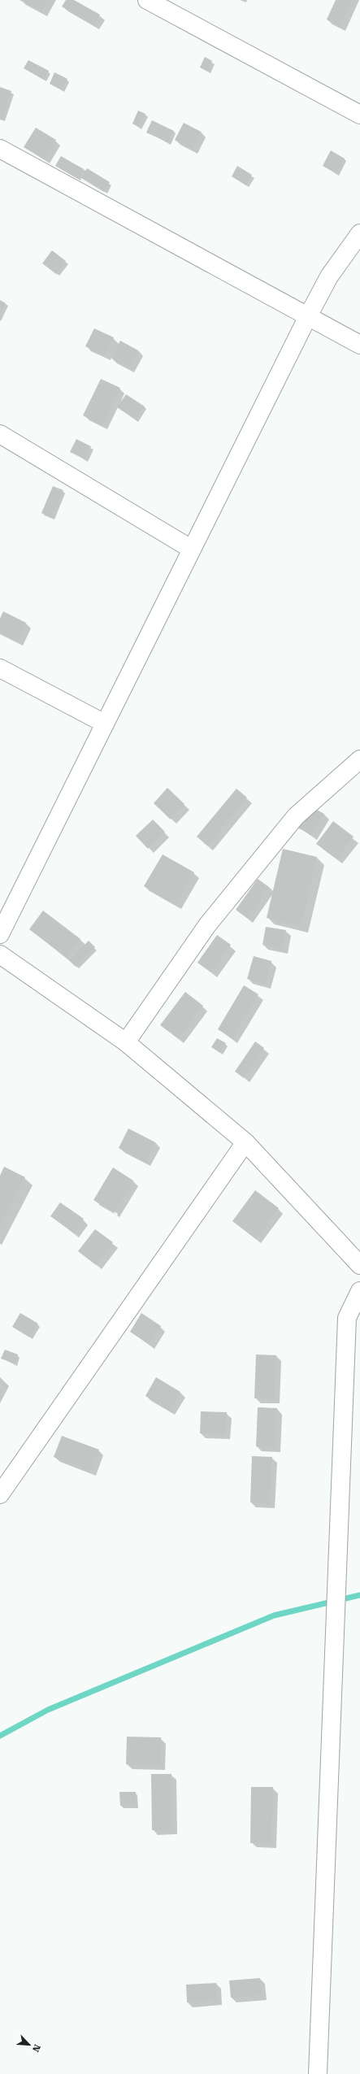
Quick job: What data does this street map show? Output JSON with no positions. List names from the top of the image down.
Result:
{
  "north": "bottom right"
}
